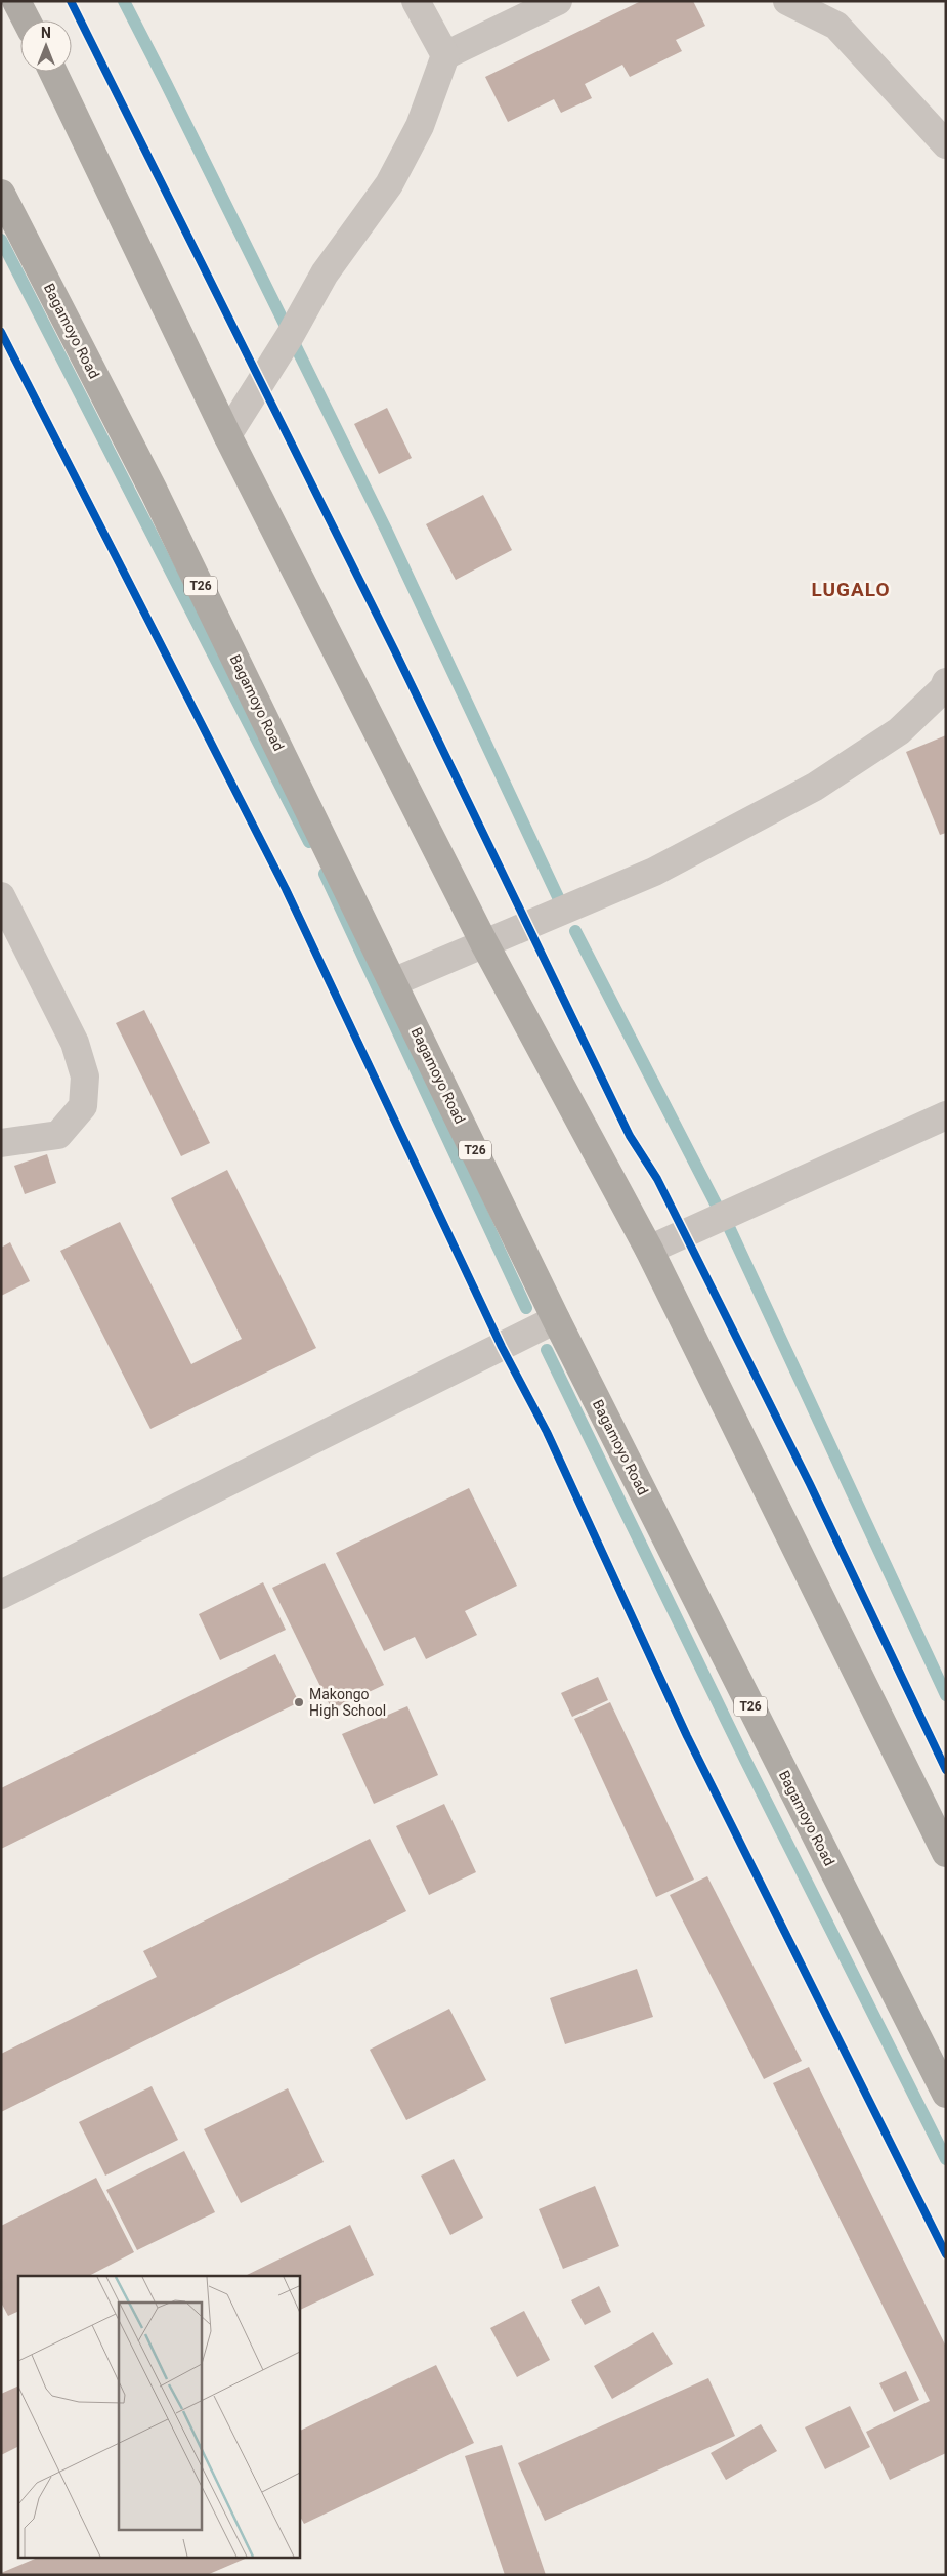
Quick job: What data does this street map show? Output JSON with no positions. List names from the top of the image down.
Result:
{
  "streets": {
    "highway": ["Bagamoyo Road", "T26"]
  },
  "districts": ["LUGALO"],
  "places": ["Makongo High School"],
  "north": "top"
}
